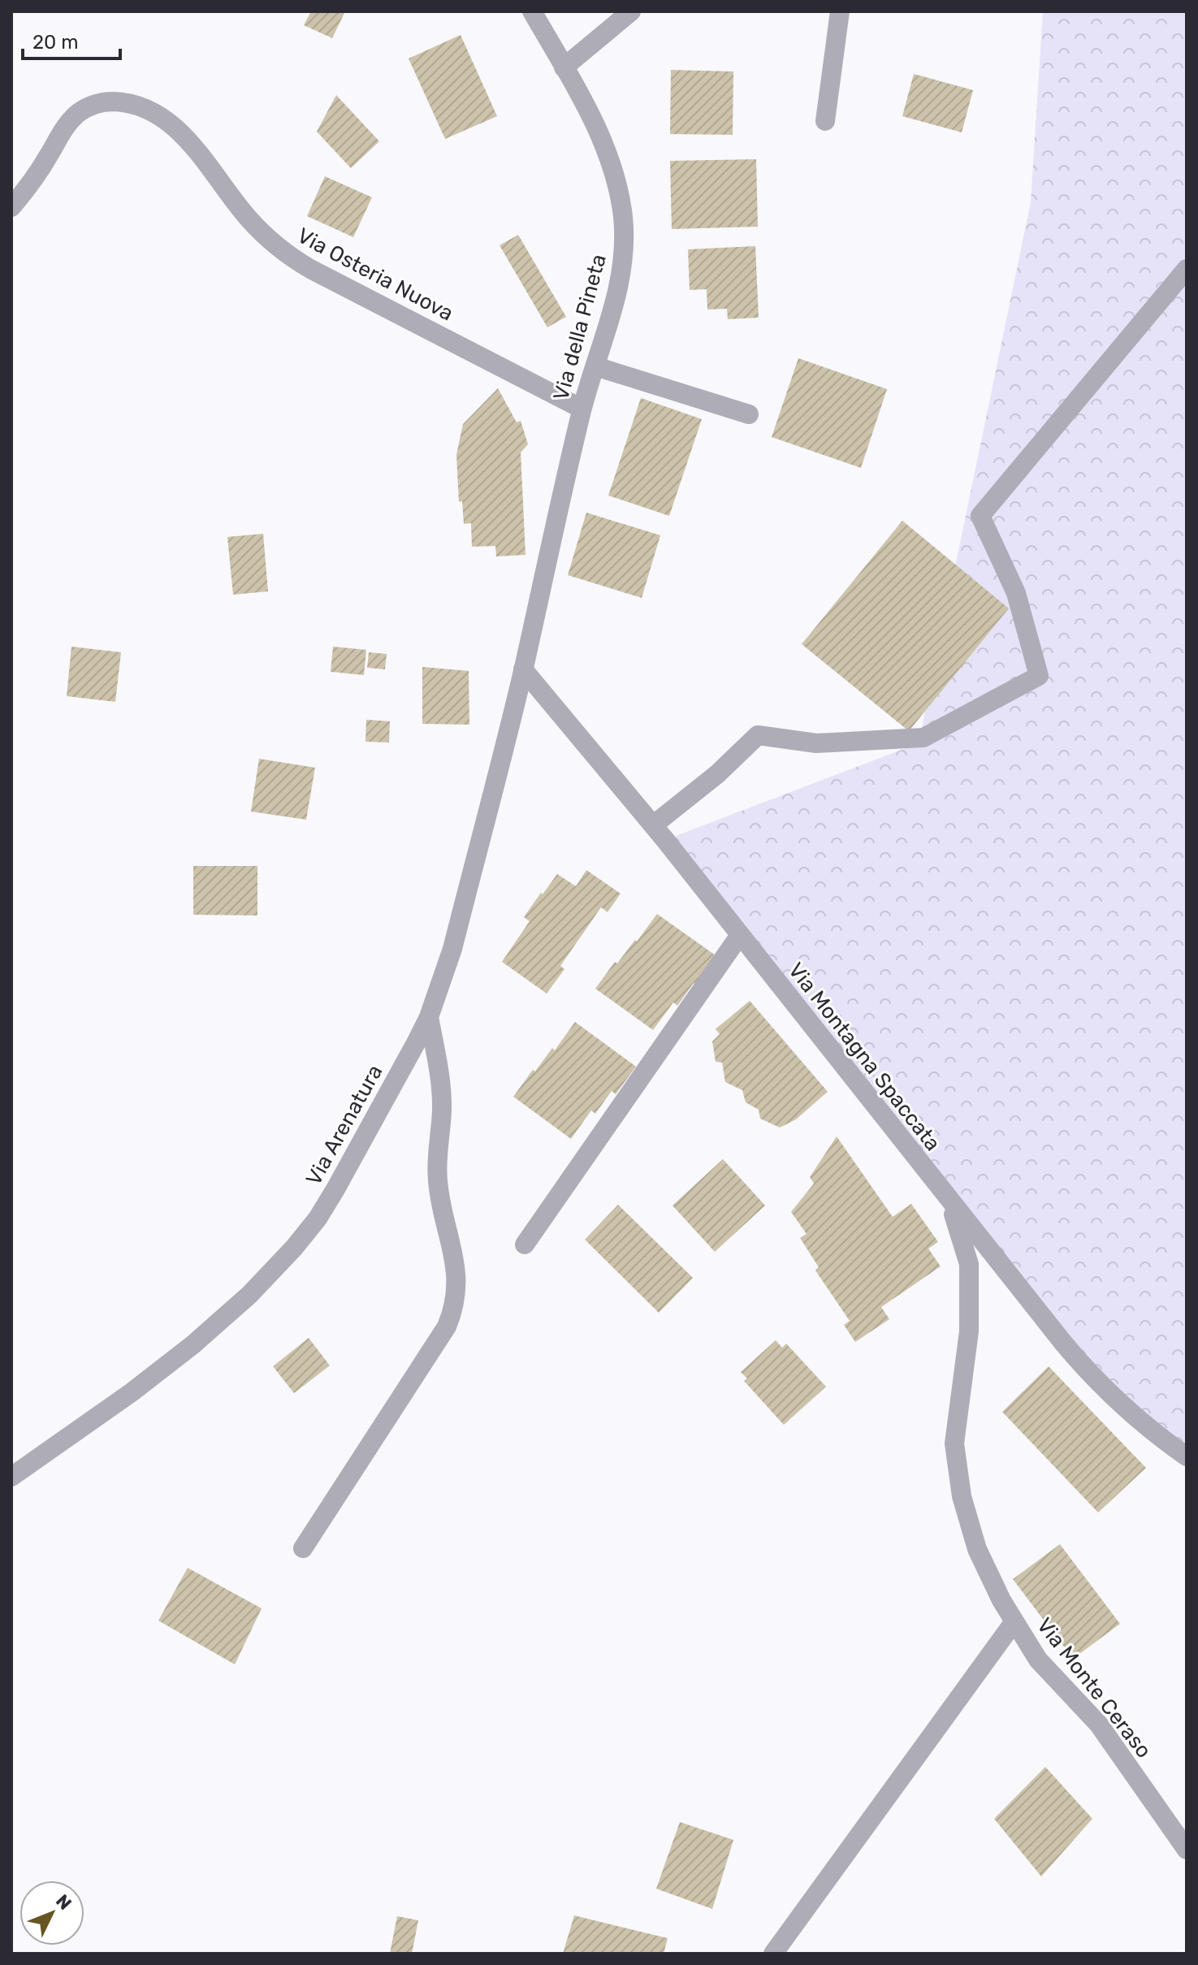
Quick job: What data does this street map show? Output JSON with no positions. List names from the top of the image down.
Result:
{
  "streets": {
    "street": [
      "Via Osteria Nuova",
      "Via della Pineta",
      "Via Montagna Spaccata",
      "Via Arenatura",
      "Via Monte Ceraso"
    ]
  },
  "crossings": [
    ["Via Osteria Nuova", "Via della Pineta"],
    ["Via della Pineta", "Via Montagna Spaccata"],
    ["Via della Pineta", "Via Arenatura"],
    ["Via Montagna Spaccata", "Via Arenatura"],
    ["Via Montagna Spaccata", "Via Monte Ceraso"]
  ],
  "scale_bar": "20 m",
  "north": "top right"
}
